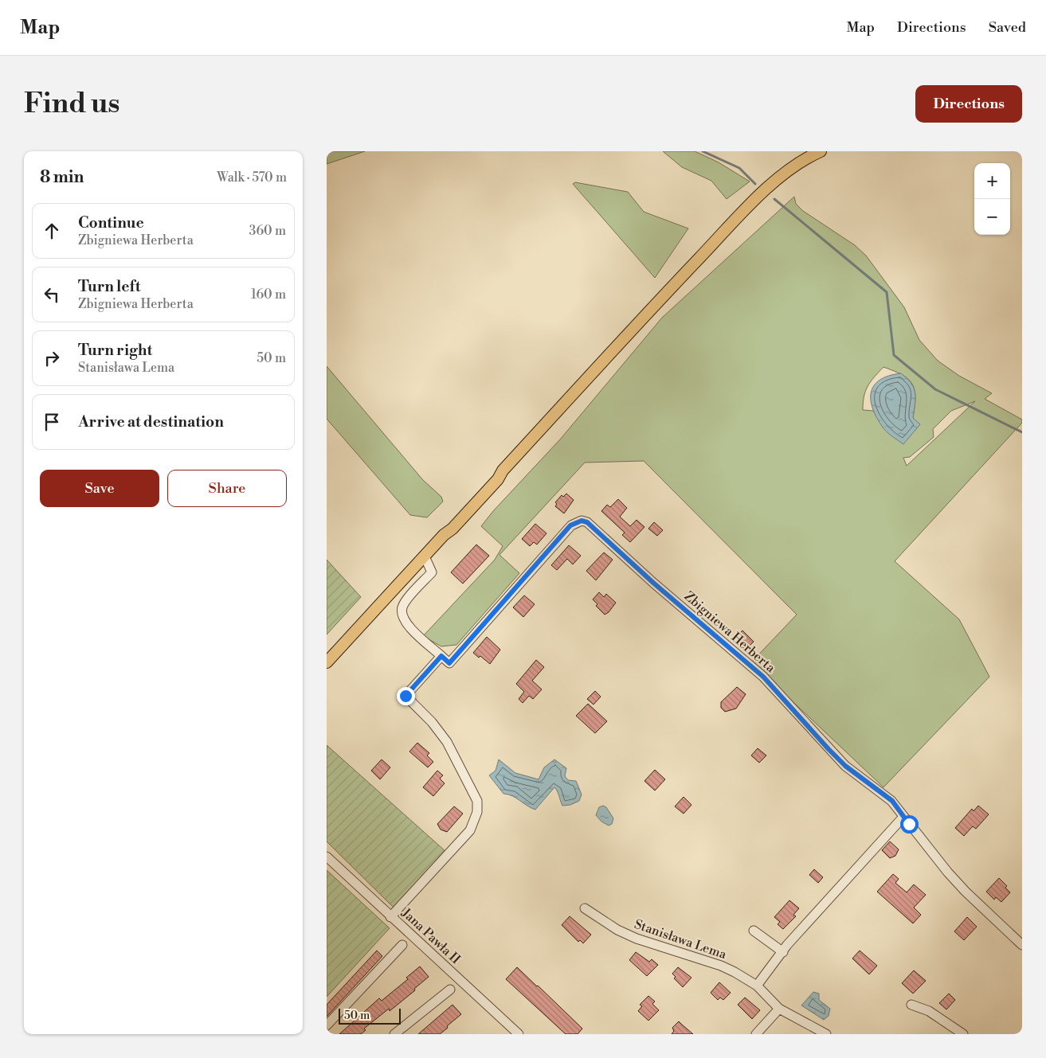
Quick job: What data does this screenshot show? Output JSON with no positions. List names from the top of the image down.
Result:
{
  "streets": {
    "street": ["Zbigniewa Herberta", "Jana Pawła II", "Stanisława Lema"]
  },
  "scale_bar": "50 m",
  "page": {
    "header": "Map",
    "nav": ["Map", "Directions", "Saved"],
    "buttons": [
      "Directions",
      ["Save", "Share"]
    ],
    "title": "Find us",
    "heading": ["8 min", "Walk · 570 m"],
    "map_buttons": ["+", "−"],
    "list": [
      ["Continue", "Zbigniewa Herberta", "360 m"],
      ["Turn left", "Zbigniewa Herberta", "160 m"],
      ["Turn right", "Stanisława Lema", "50 m"],
      "Arrive at destination"
    ],
    "scale": "50 m"
  }
}
